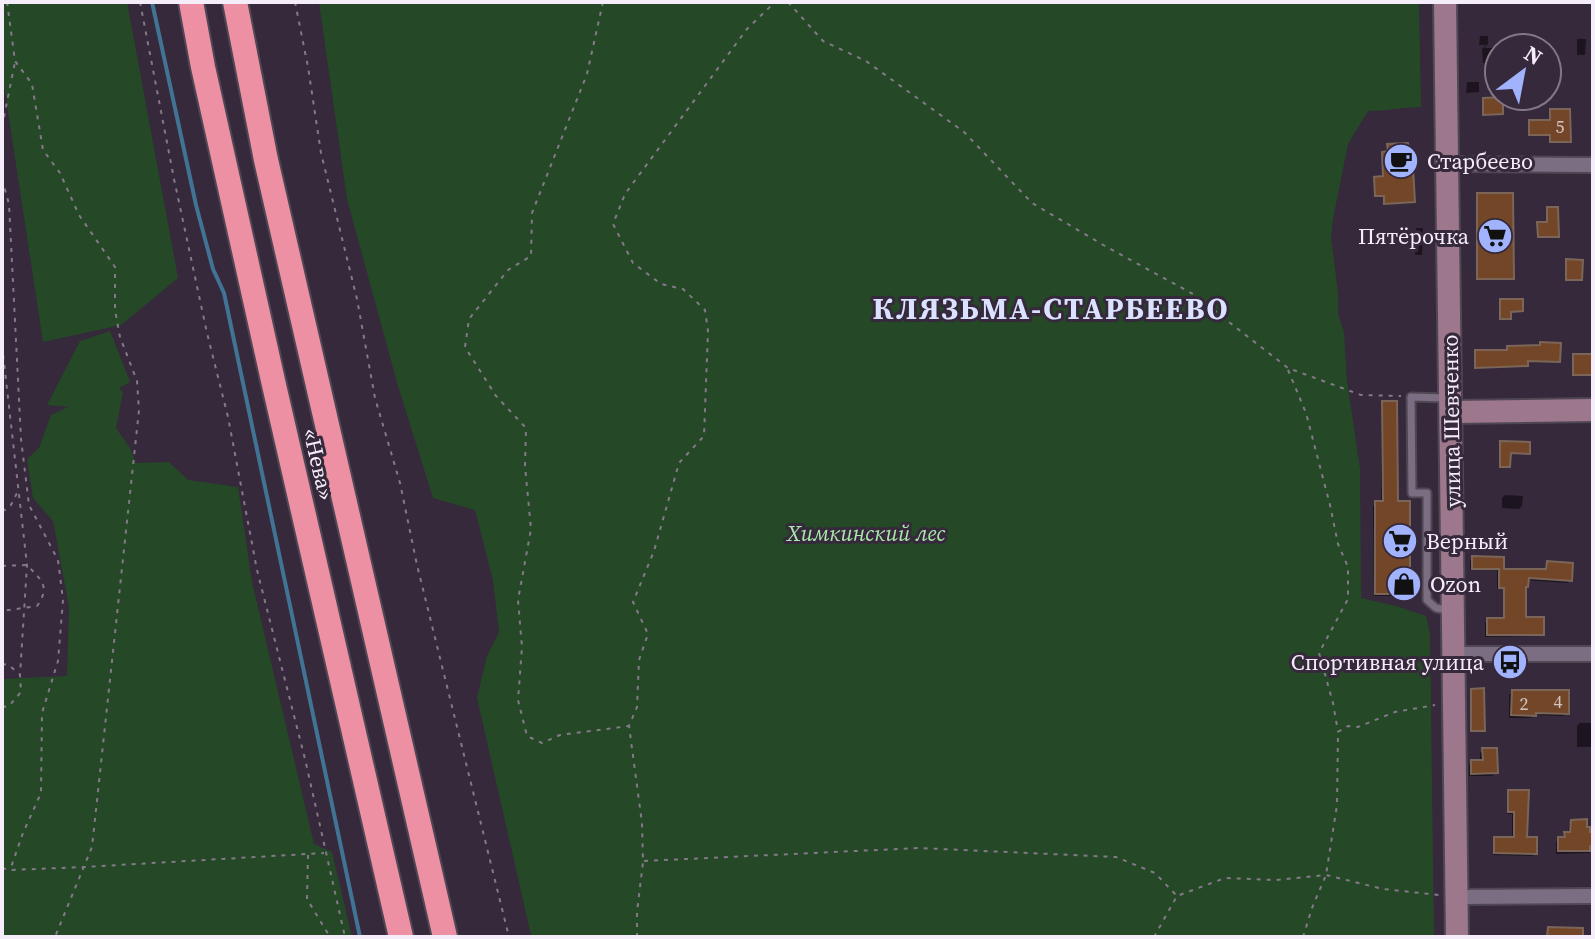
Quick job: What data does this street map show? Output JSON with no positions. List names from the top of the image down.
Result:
{
  "streets": {
    "highway": ["«Нева»"],
    "main road": ["улица Шевченко"]
  },
  "districts": ["КЛЯЗЬМА-СТАРБЕЕВО"],
  "parks": ["Химкинский лес"],
  "places": {
    "cafe": ["Старбеево"],
    "supermarket": ["Пятёрочка", "Верный"],
    "shop": ["Ozon"],
    "bus stop": ["Спортивная улица"]
  },
  "house_numbers": ["5", "4", "2"],
  "north": "top right"
}
